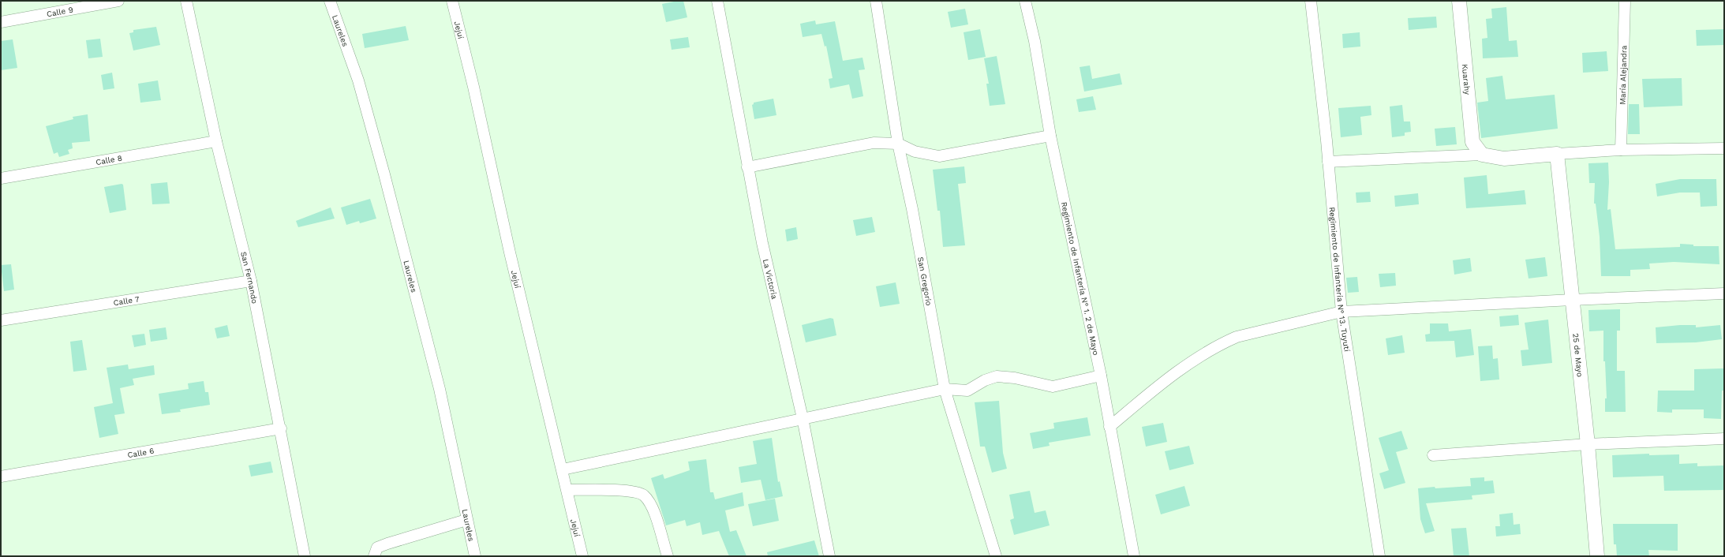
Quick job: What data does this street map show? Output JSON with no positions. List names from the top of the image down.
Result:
{
  "streets": {
    "street": [
      "Calle 9",
      "Jejuí",
      "Laureles",
      "María Alejandra",
      "Kuarahy",
      "Calle 8",
      "San Fernando",
      "Regimiento de Infantería N° 1. 2 de Mayo",
      "La Victoria",
      "Regimiento de Infantería N° 13. Tuyutí",
      "San Gregorio",
      "Calle 7",
      "25 de Mayo",
      "Calle 6"
    ]
  },
  "crossings": [
    ["Calle 8", "San Fernando"],
    ["San Fernando", "Calle 7"],
    ["San Fernando", "Calle 6"]
  ]
}
